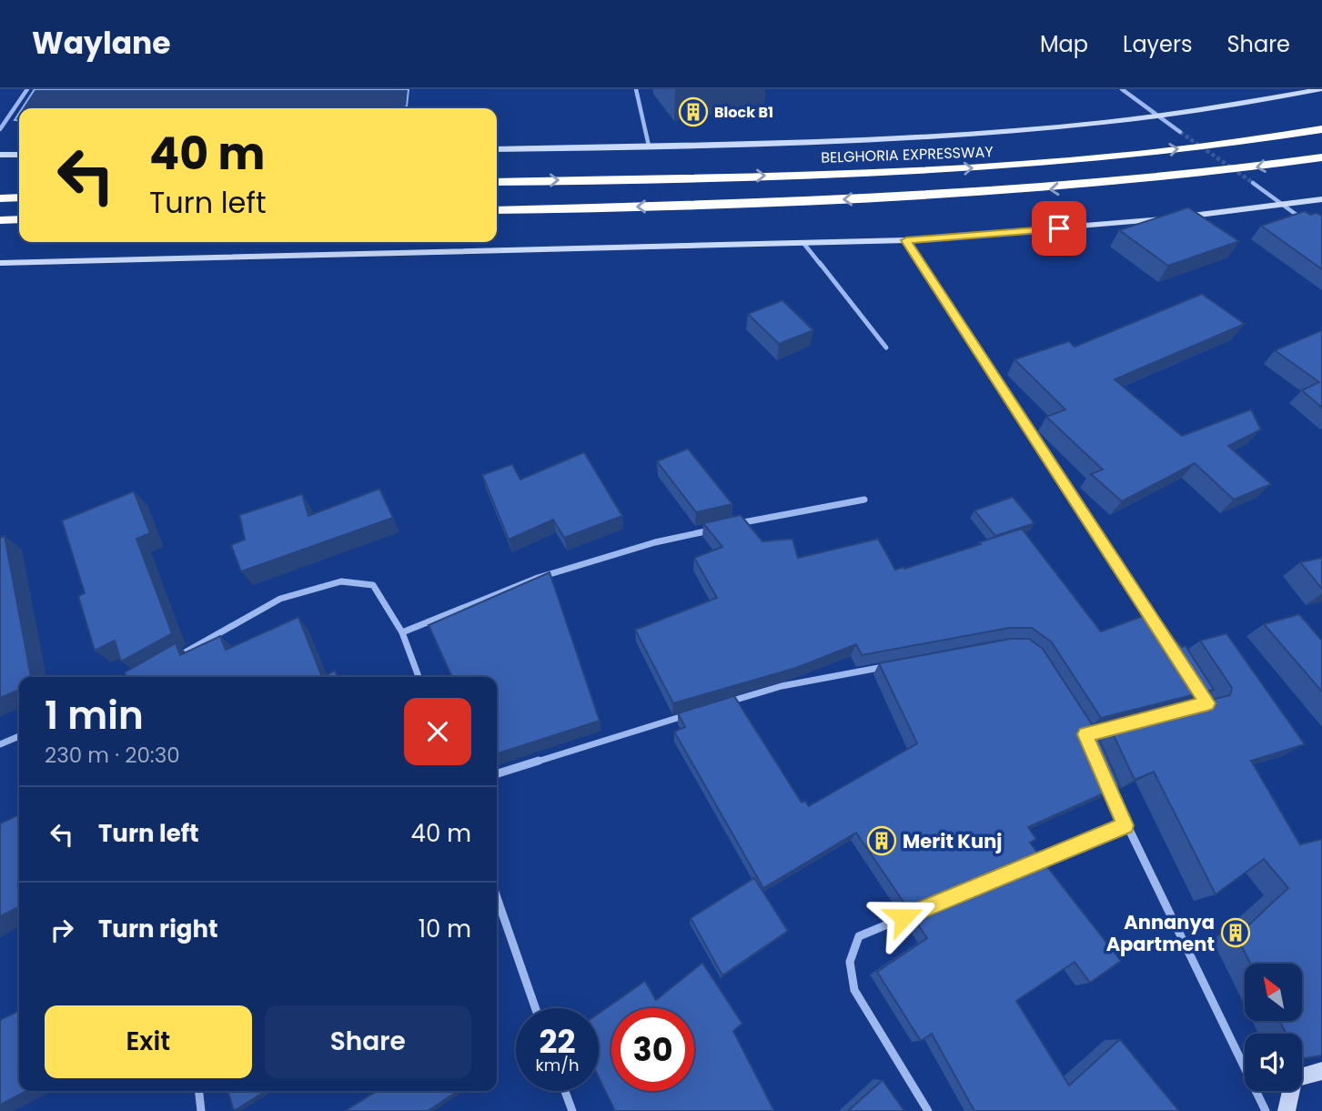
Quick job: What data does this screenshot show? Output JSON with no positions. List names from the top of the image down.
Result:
{
  "streets": {
    "highway": ["BELGHORIA EXPRESSWAY"]
  },
  "places": {
    "building": ["Block B1", "Merit Kunj", "Annanya Apartment"]
  },
  "north": "top left",
  "page": {
    "header": "Waylane",
    "nav": ["Map", "Layers", "Share"],
    "turn": ["40 m", "Turn left"],
    "heading": ["1 min", "230 m · 20:30"],
    "list": [
      {
        "name": "Turn left",
        "value": "40 m"
      },
      {
        "name": "Turn right",
        "value": "10 m"
      }
    ],
    "buttons": ["Exit", "Share"],
    "speed": "22 km/h",
    "limit": "30"
  }
}
